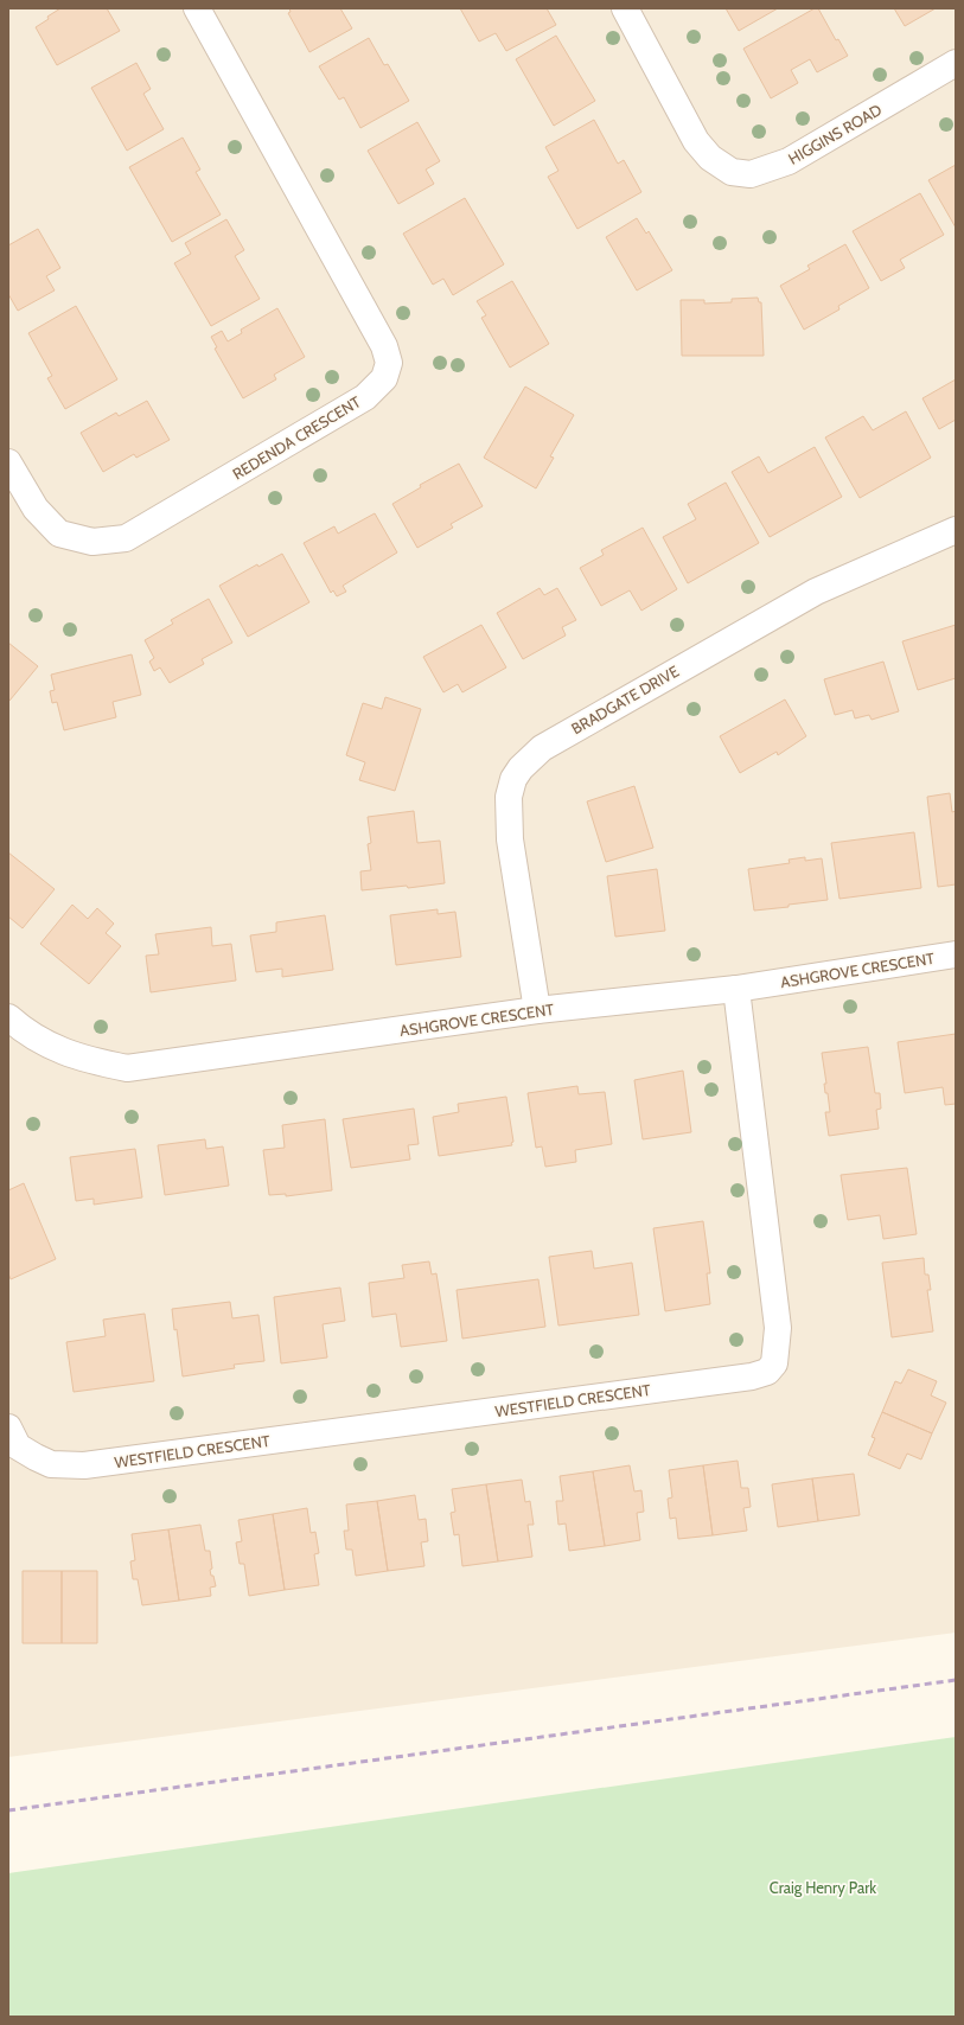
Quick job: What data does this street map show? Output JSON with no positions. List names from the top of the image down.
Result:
{
  "streets": {
    "street": [
      "HIGGINS ROAD",
      "REDENDA CRESCENT",
      "BRADGATE DRIVE",
      "ASHGROVE CRESCENT",
      "WESTFIELD CRESCENT"
    ]
  },
  "crossings": [
    ["BRADGATE DRIVE", "ASHGROVE CRESCENT"],
    ["ASHGROVE CRESCENT", "WESTFIELD CRESCENT"]
  ],
  "parks": ["Craig Henry Park"]
}
